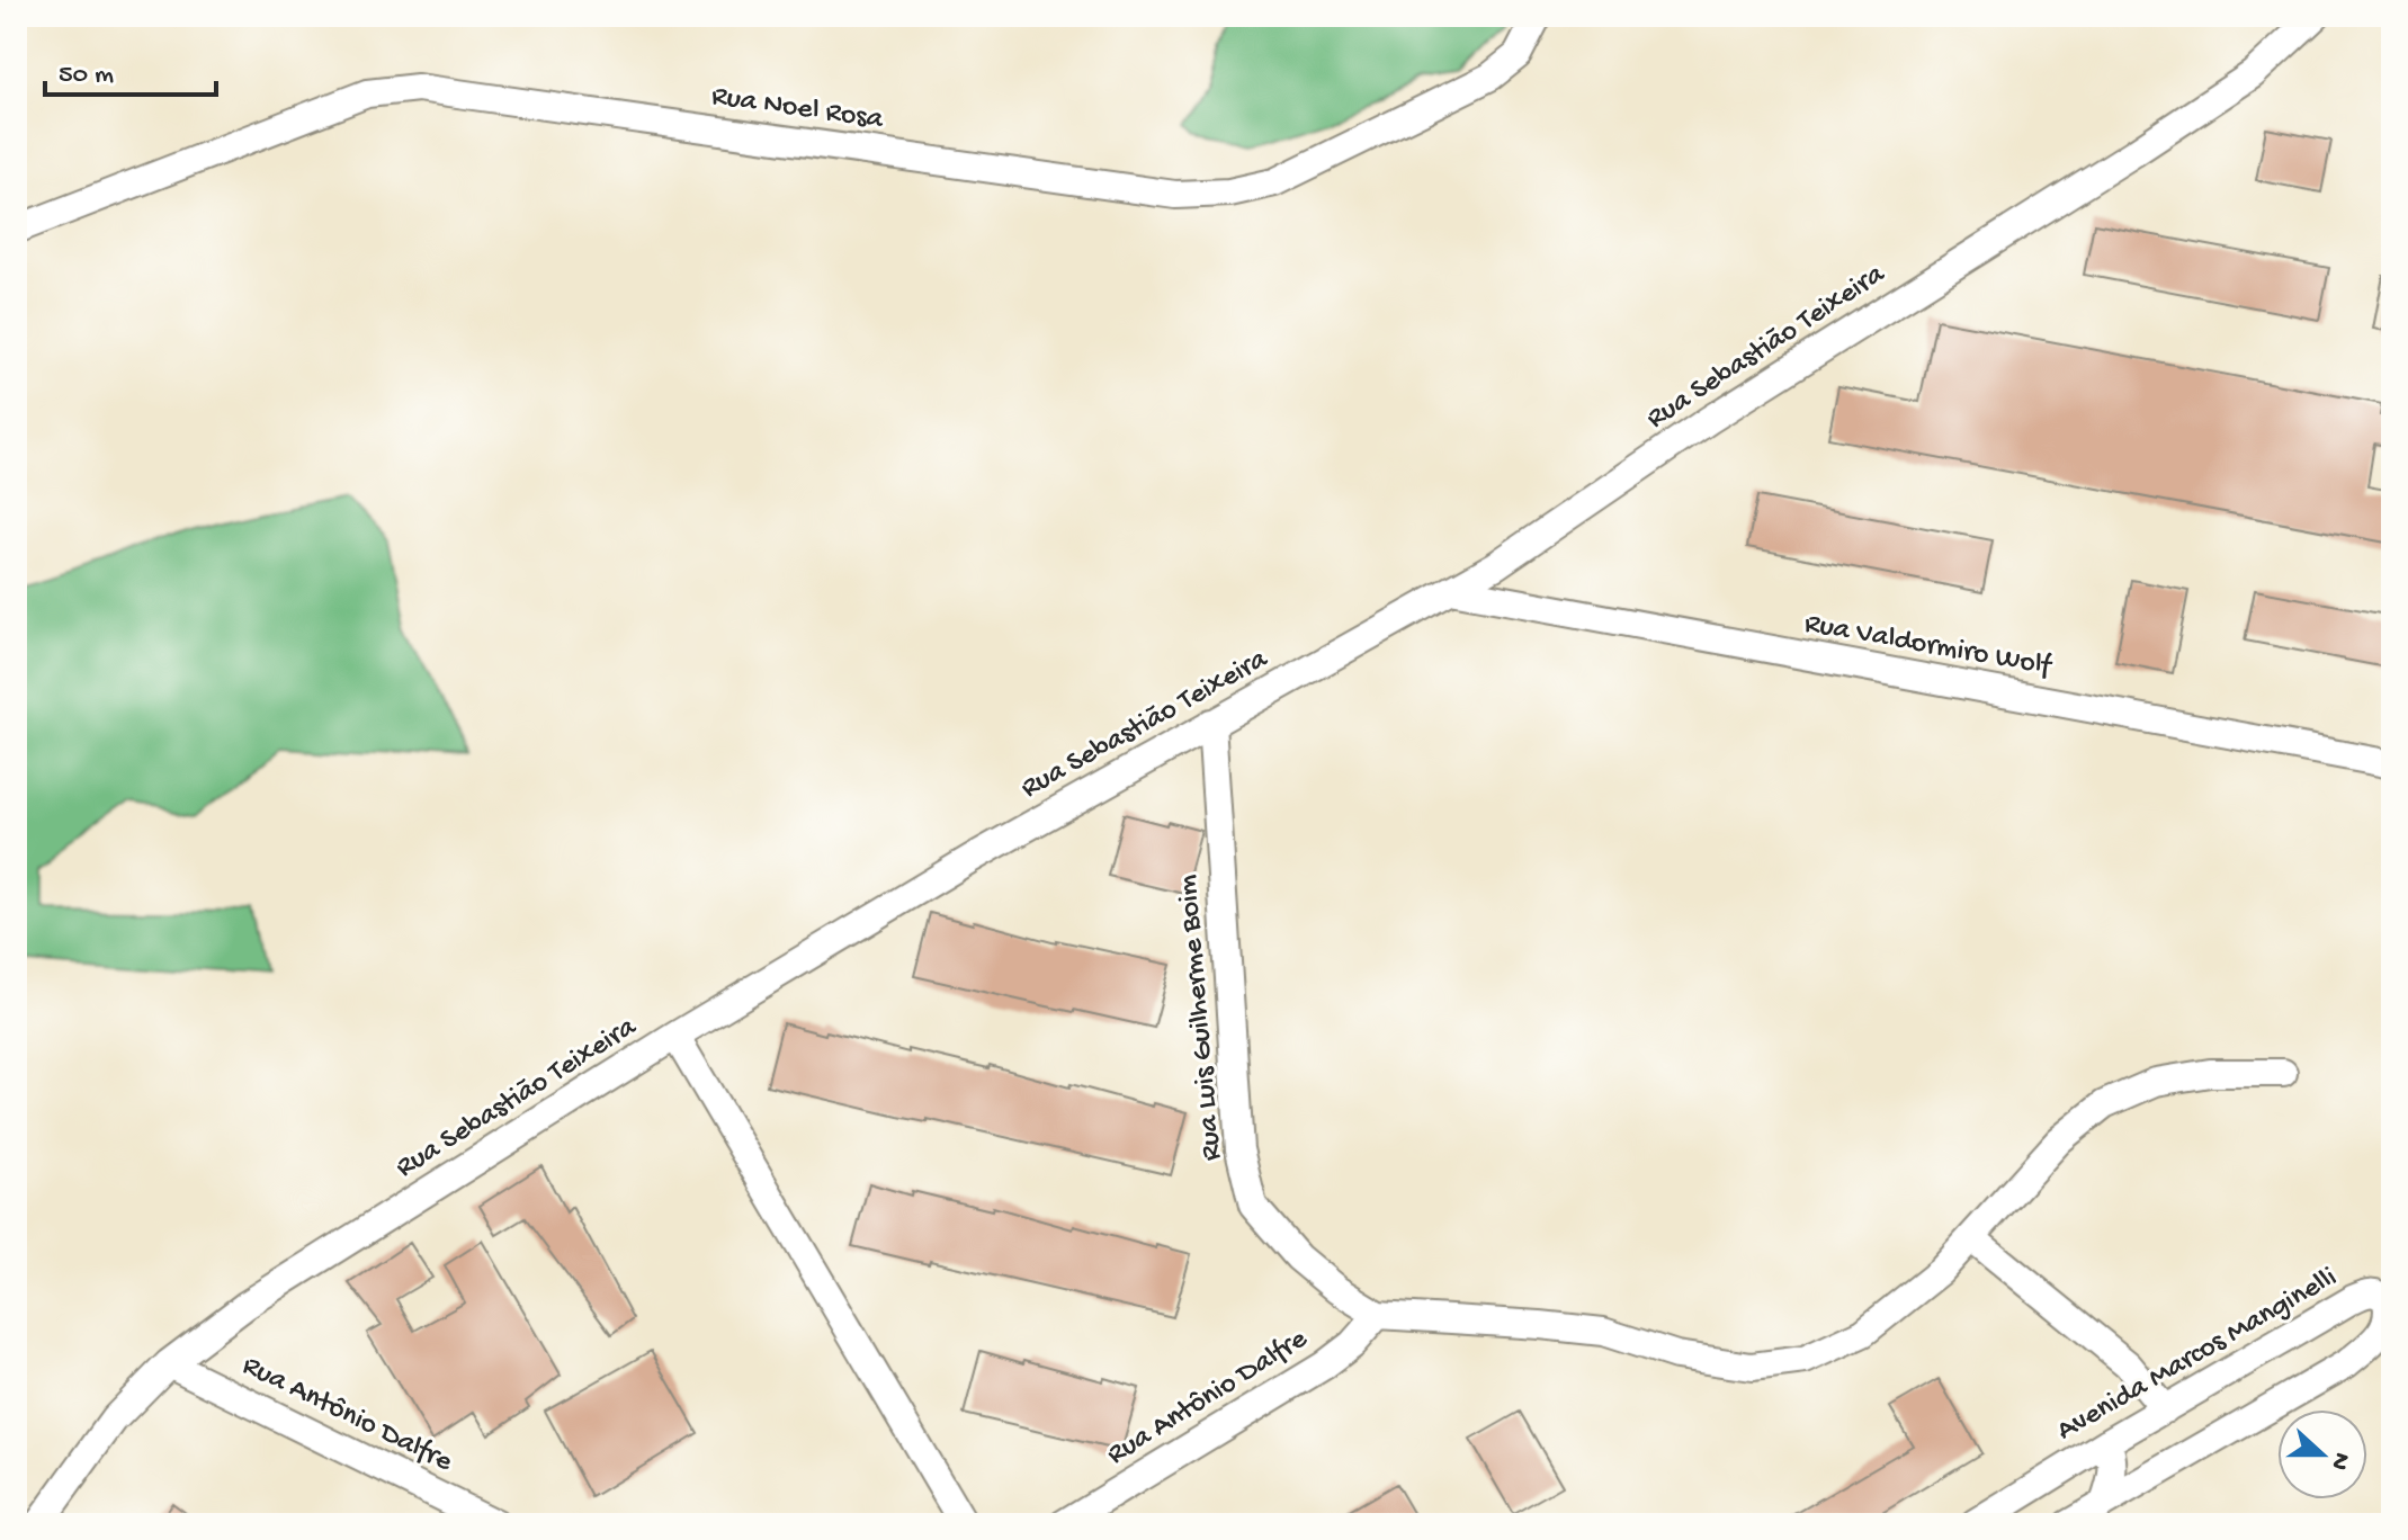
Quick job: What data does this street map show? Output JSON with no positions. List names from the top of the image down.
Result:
{
  "streets": {
    "street": [
      "Rua Noel Rosa",
      "Rua Sebastião Teixeira",
      "Rua Valdormiro Wolf",
      "Rua Luis Guilherme Boim",
      "Avenida Marcos Manginelli",
      "Rua Antônio Dalfre"
    ]
  },
  "crossings": [
    ["Rua Sebastião Teixeira", "Rua Valdormiro Wolf"],
    ["Rua Sebastião Teixeira", "Rua Luis Guilherme Boim"],
    ["Rua Sebastião Teixeira", "Rua Antônio Dalfre"],
    ["Rua Luis Guilherme Boim", "Rua Antônio Dalfre"]
  ],
  "scale_bar": "50 m",
  "north": "right"
}
